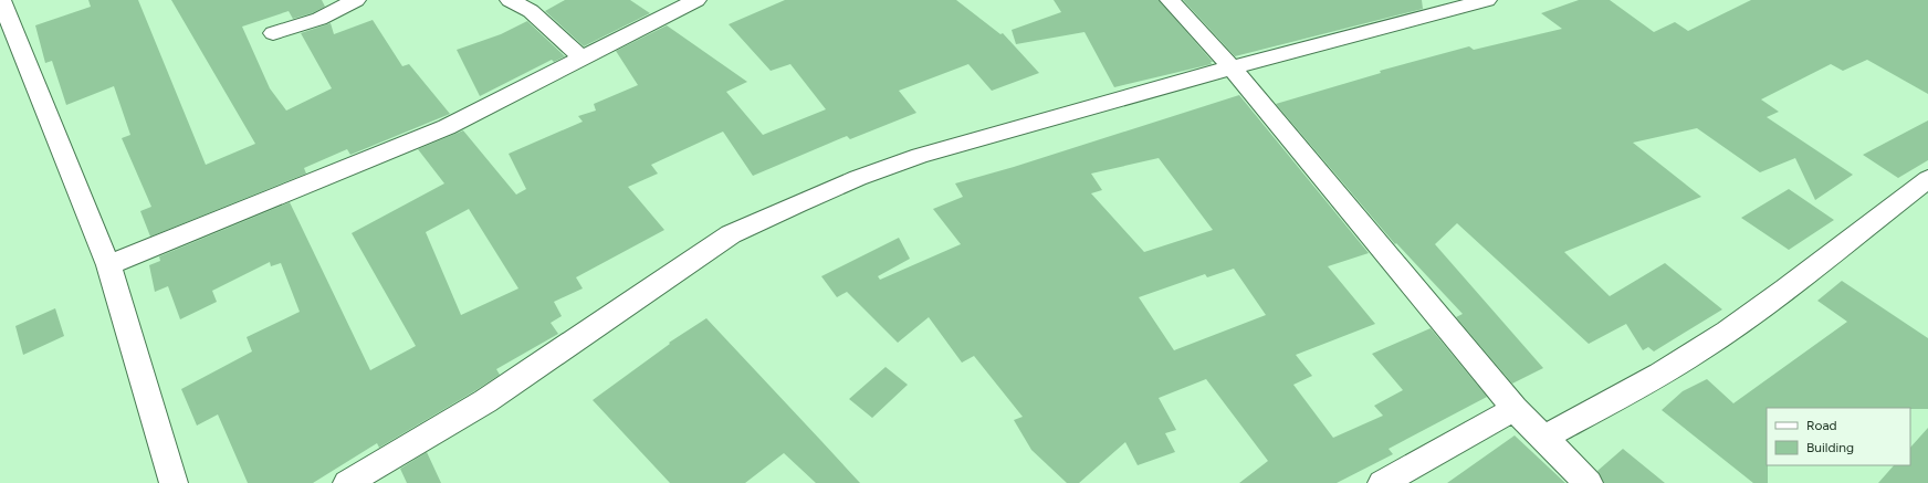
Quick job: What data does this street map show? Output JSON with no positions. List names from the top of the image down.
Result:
{
  "legend": ["Road", "Building"]
}
